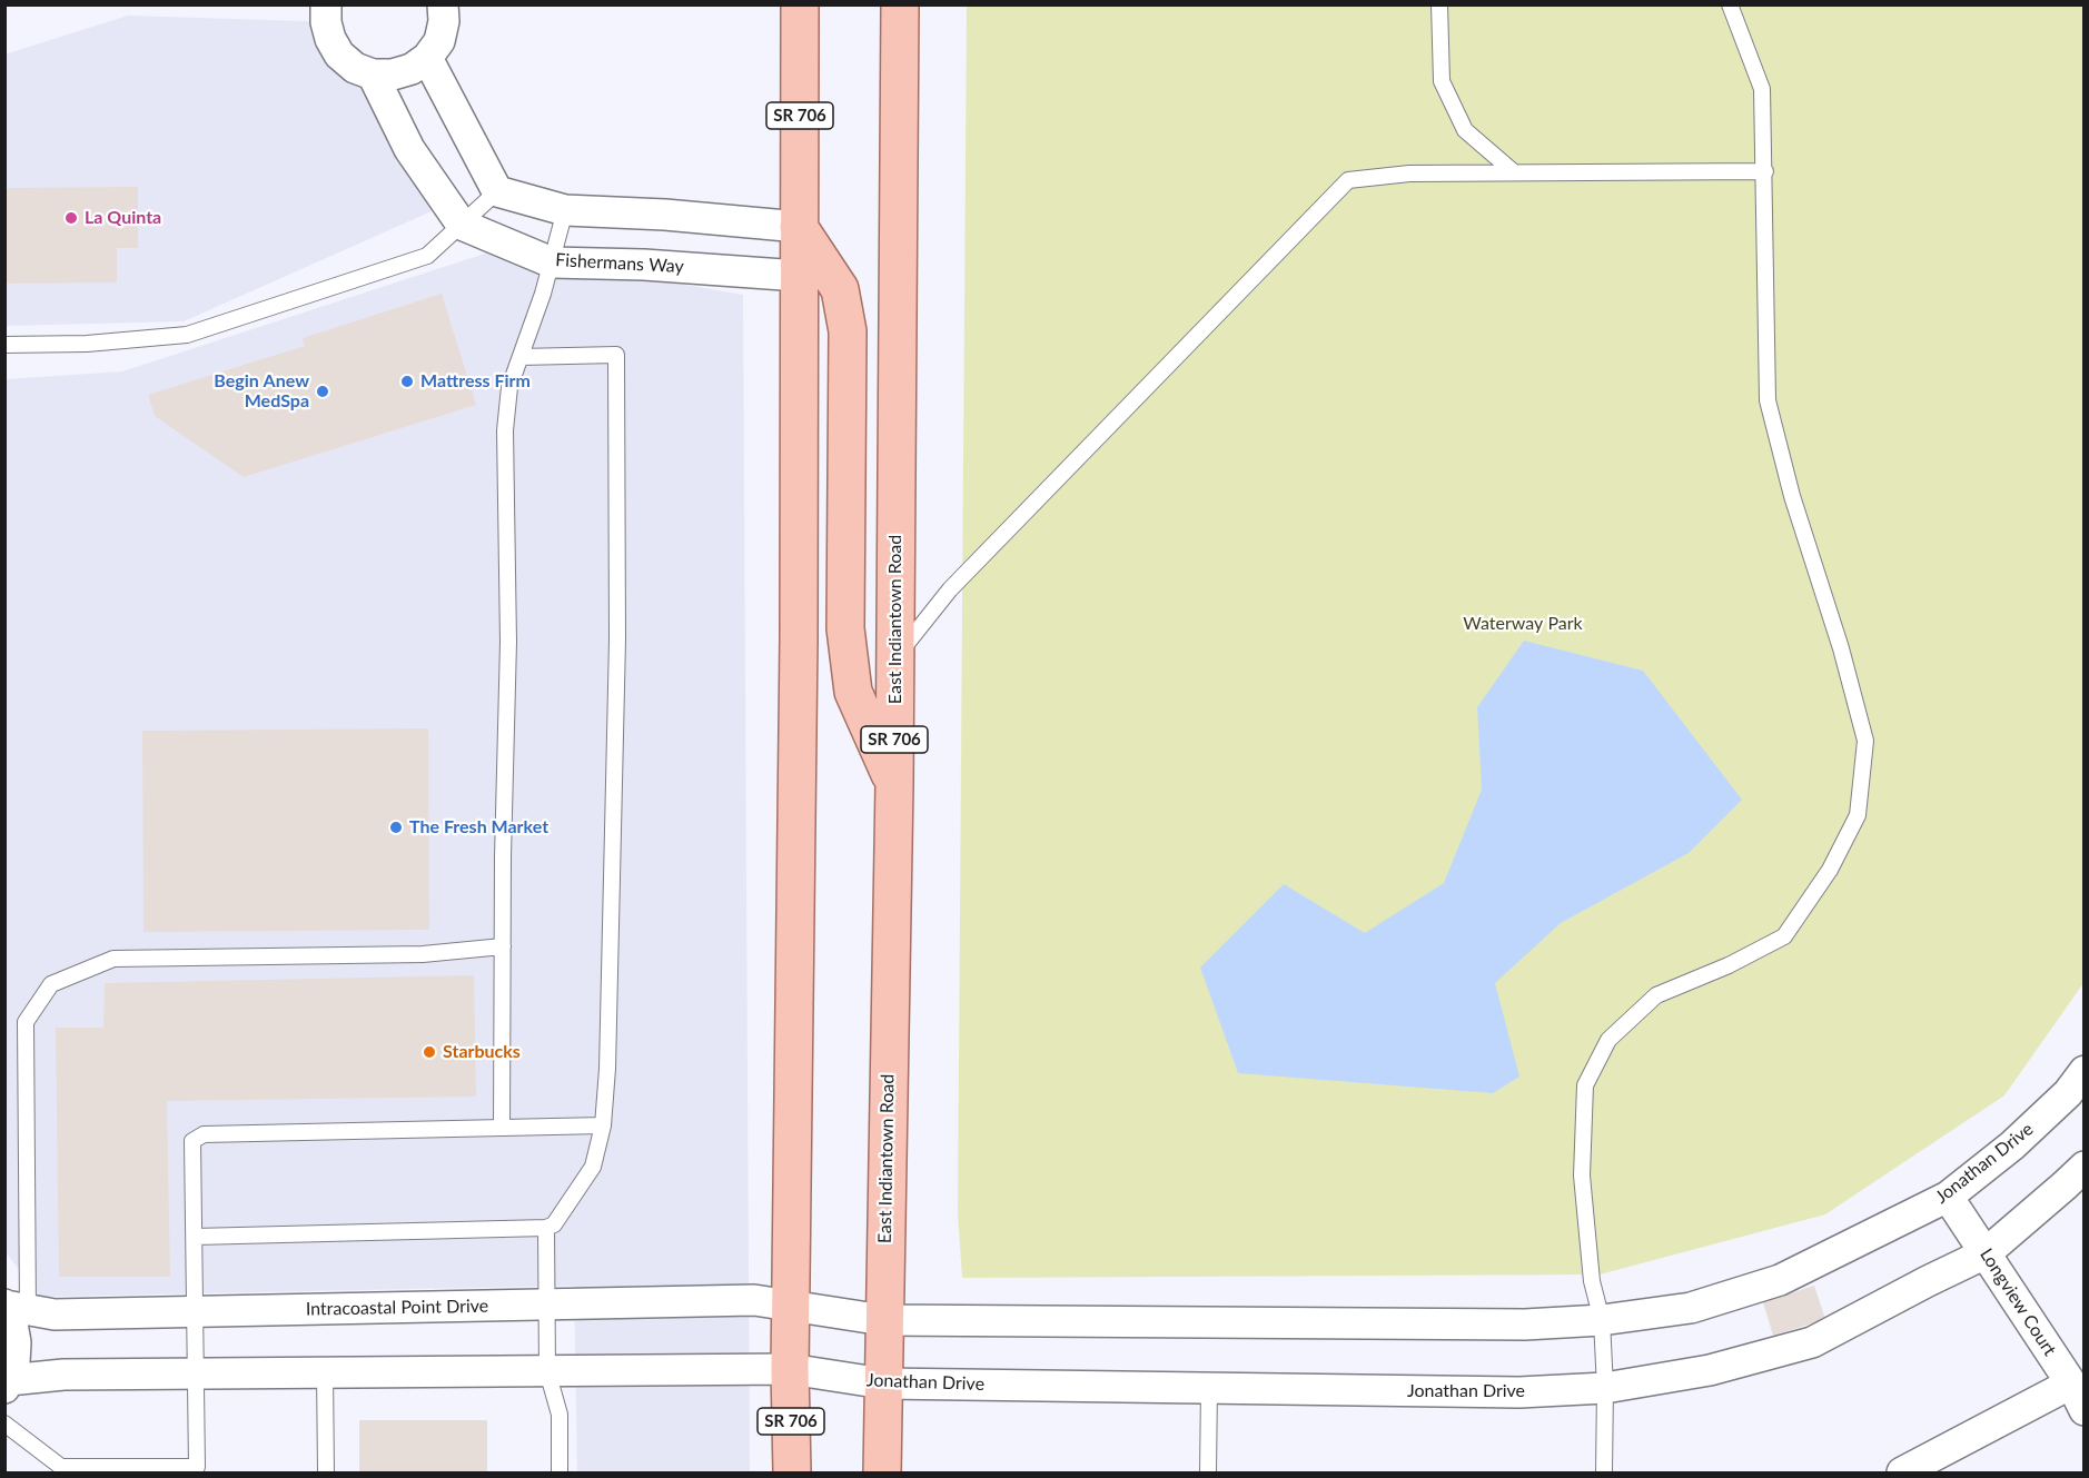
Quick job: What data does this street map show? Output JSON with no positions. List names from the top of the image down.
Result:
{
  "streets": {
    "main road": ["SR 706", "East Indiantown Road"],
    "street": [
      "Fishermans Way",
      "Jonathan Drive",
      "Longview Court",
      "Intracoastal Point Drive"
    ]
  },
  "crossings": [
    ["SR 706", "Fishermans Way"],
    ["SR 706", "Jonathan Drive"],
    ["SR 706", "Intracoastal Point Drive"],
    ["East Indiantown Road", "Jonathan Drive"],
    ["Jonathan Drive", "Longview Court"],
    ["Jonathan Drive", "Intracoastal Point Drive"]
  ],
  "parks": ["Waterway Park"],
  "places": [
    "La Quinta",
    "Mattress Firm",
    "Begin Anew MedSpa",
    "The Fresh Market",
    "Starbucks"
  ]
}
